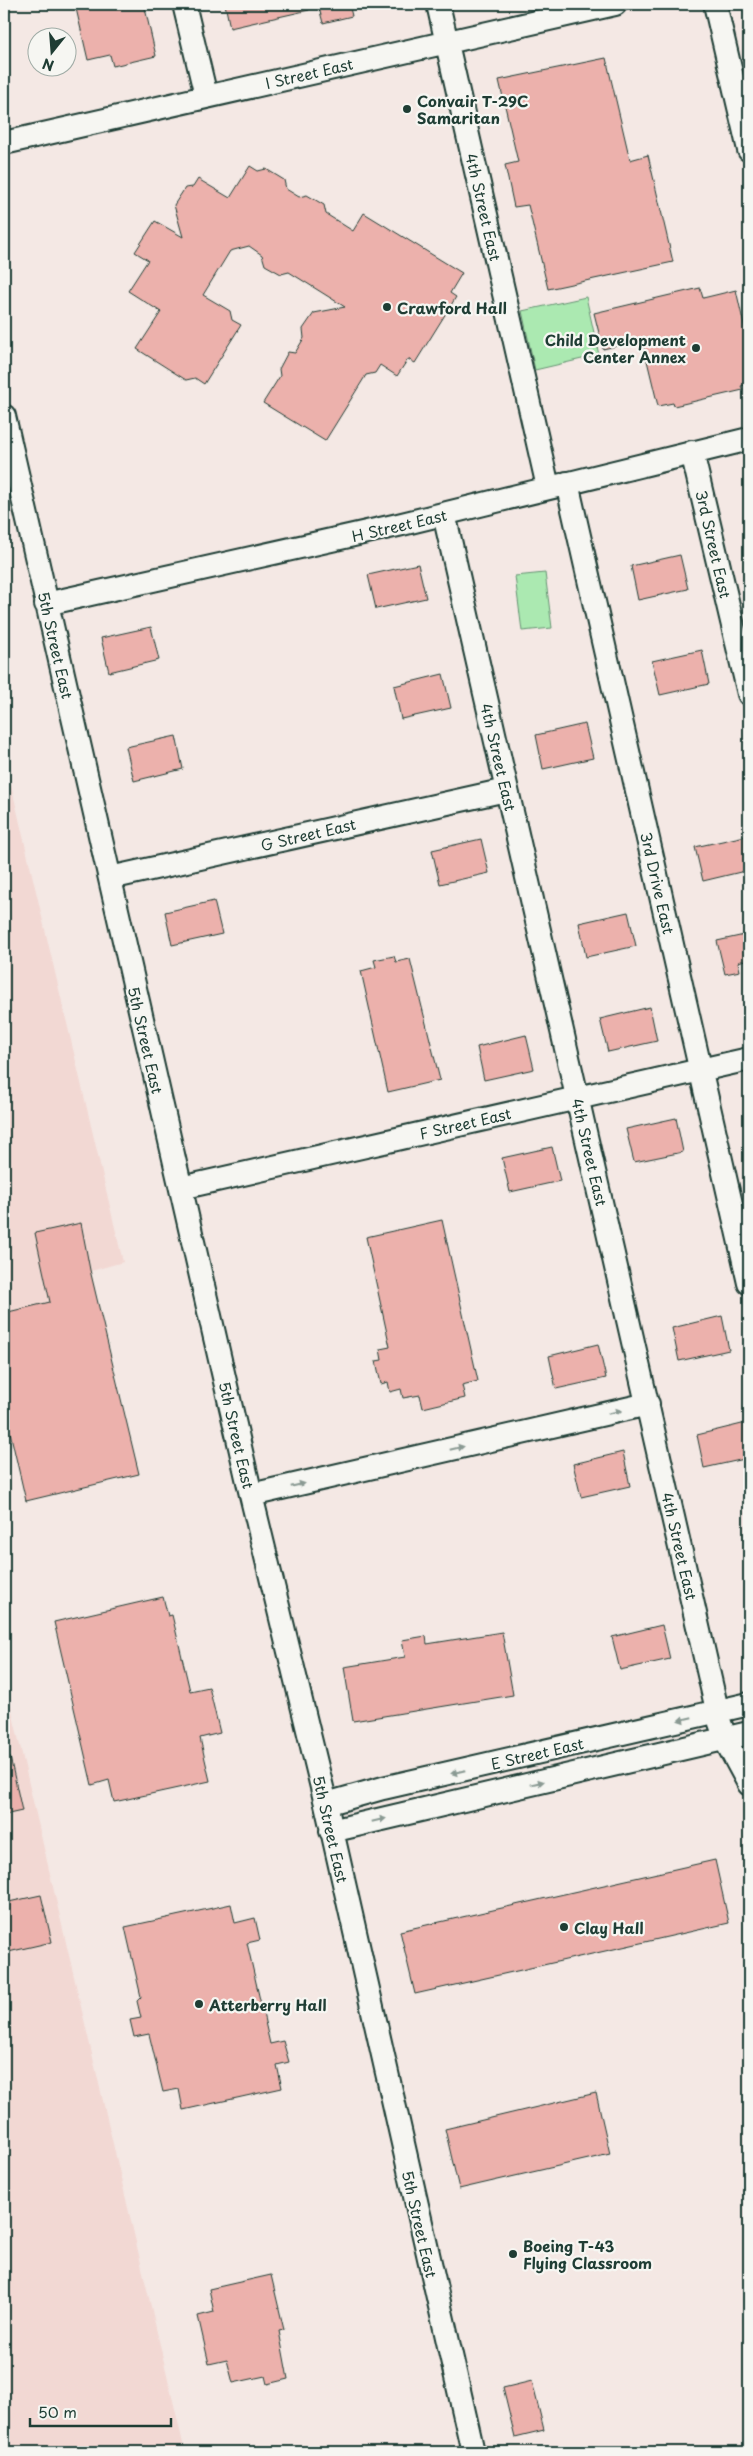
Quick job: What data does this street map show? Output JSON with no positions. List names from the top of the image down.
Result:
{
  "streets": {
    "street": [
      "I Street East",
      "4th Street East",
      "H Street East",
      "3rd Street East",
      "5th Street East",
      "G Street East",
      "3rd Drive East",
      "F Street East",
      "E Street East"
    ]
  },
  "crossings": [
    ["I Street East", "4th Street East"],
    ["4th Street East", "H Street East"],
    ["4th Street East", "G Street East"],
    ["4th Street East", "3rd Drive East"],
    ["4th Street East", "F Street East"],
    ["4th Street East", "E Street East"],
    ["H Street East", "3rd Street East"],
    ["H Street East", "5th Street East"],
    ["H Street East", "3rd Drive East"],
    ["5th Street East", "G Street East"],
    ["5th Street East", "F Street East"],
    ["5th Street East", "E Street East"],
    ["3rd Drive East", "F Street East"]
  ],
  "places": [
    "Convair T-29C Samaritan",
    "Crawford Hall",
    "Child Development Center Annex",
    "Clay Hall",
    "Atterberry Hall",
    "Boeing T-43 Flying Classroom"
  ],
  "scale_bar": "50 m",
  "north": "bottom"
}
